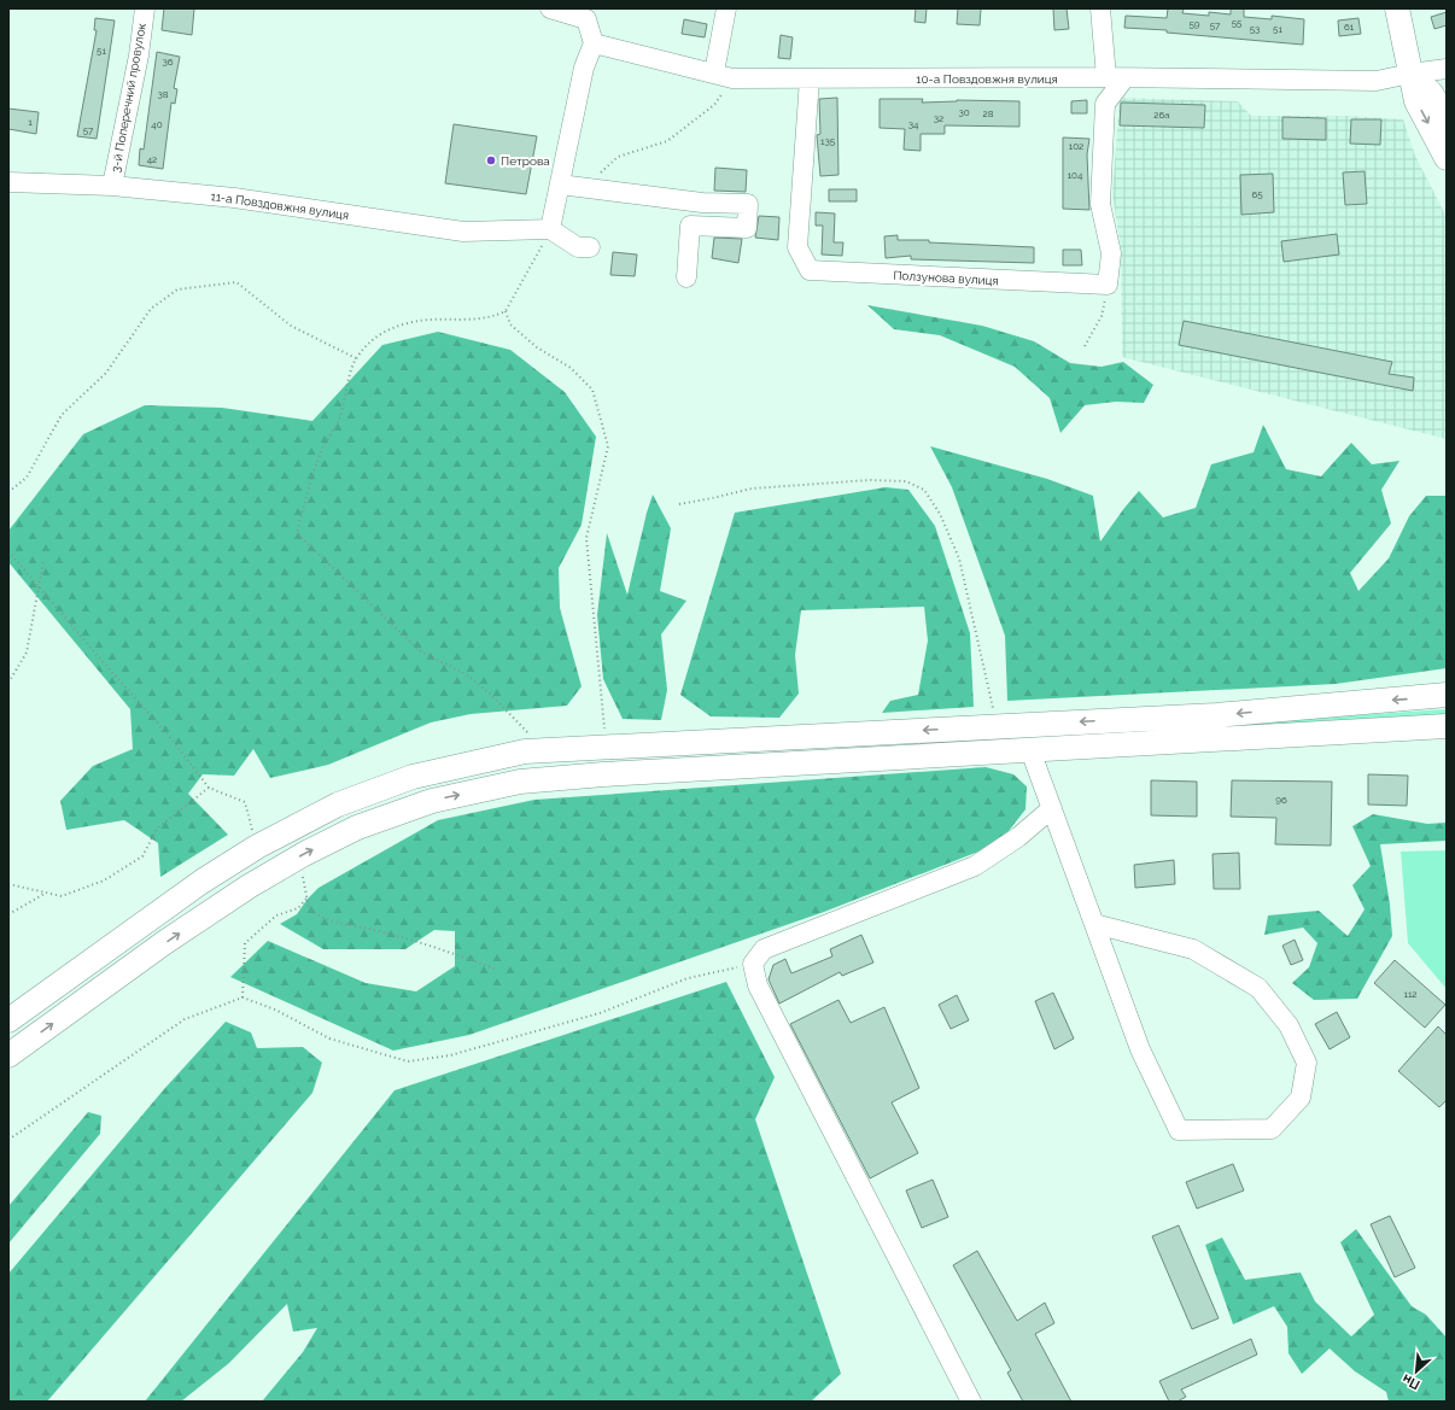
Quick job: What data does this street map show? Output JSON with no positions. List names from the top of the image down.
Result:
{
  "streets": {
    "street": [
      "10-а Повздовжня вулиця",
      "3-й Поперечний провулок",
      "11-а Повздовжня вулиця",
      "Ползунова вулиця"
    ]
  },
  "crossings": [
    ["10-а Повздовжня вулиця", "Ползунова вулиця"],
    ["3-й Поперечний провулок", "11-а Повздовжня вулиця"]
  ],
  "places": ["Петрова"],
  "house_numbers": [
    "55",
    "59",
    "57",
    "61",
    "53",
    "51",
    "51",
    "36",
    "38",
    "30",
    "28",
    "26а",
    "32",
    "1",
    "40",
    "34",
    "57",
    "135",
    "102",
    "42",
    "104",
    "65",
    "96",
    "112"
  ],
  "north": "bottom left"
}
